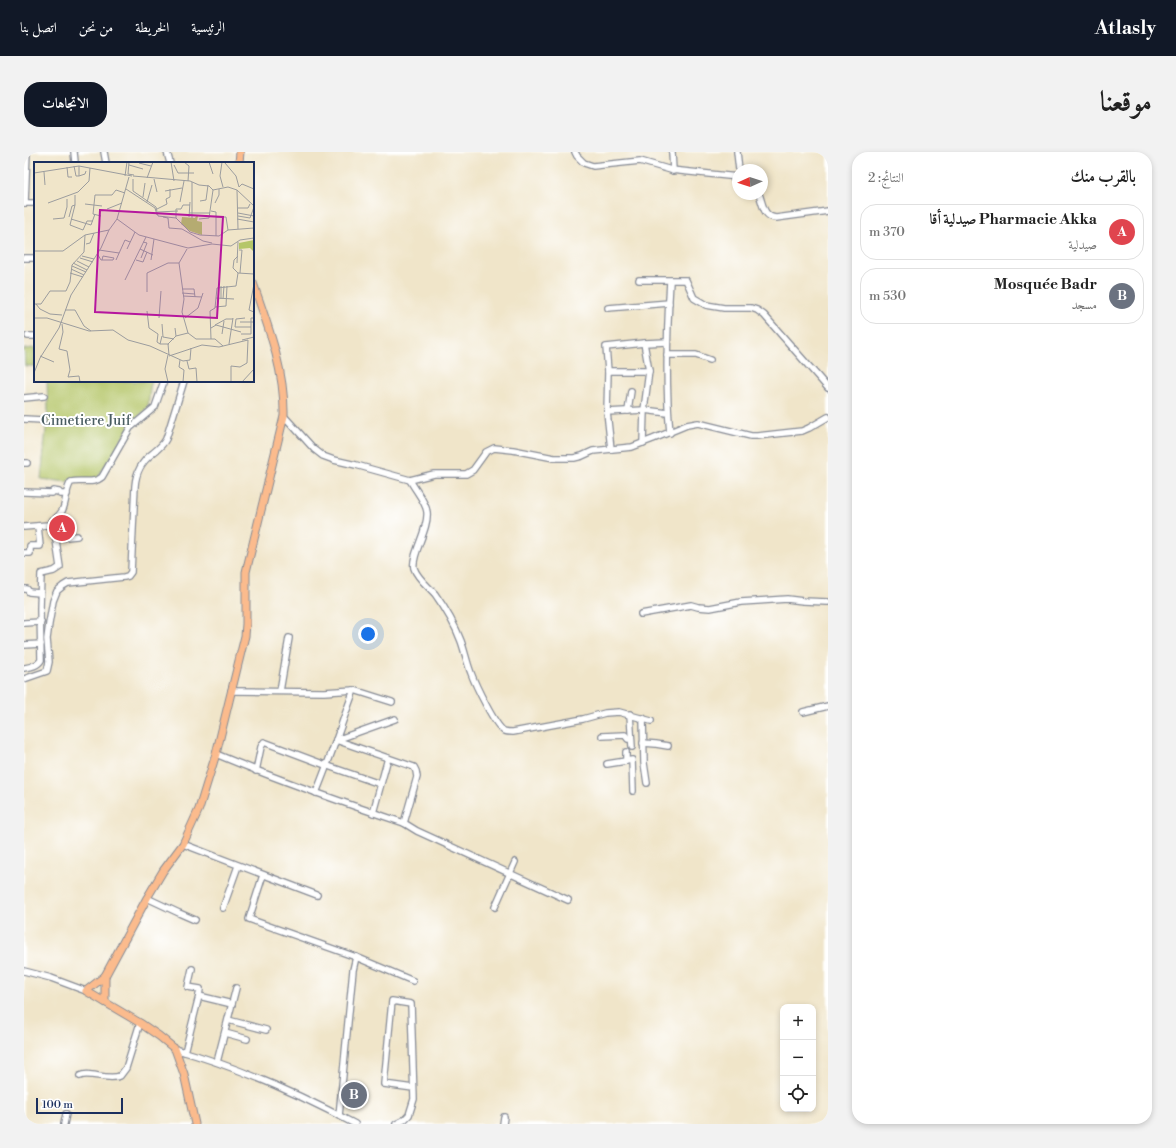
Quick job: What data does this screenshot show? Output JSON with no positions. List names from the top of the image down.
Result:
{
  "parks": ["Cimetiere Juif"],
  "scale_bar": "100 m",
  "north": "left",
  "page": {
    "header": "Atlasly",
    "nav": [
      "الرئيسية",
      "الخريطة",
      "من نحن",
      "اتصل بنا"
    ],
    "title": "موقعنا",
    "buttons": "الاتجاهات",
    "heading": ["بالقرب منك", "النتائج: 2"],
    "list": [
      {
        "mark": "A",
        "name": "Pharmacie Akka صيدلية أقا",
        "note": "صيدلية",
        "value": "370 m"
      },
      {
        "mark": "B",
        "name": "Mosquée Badr",
        "note": "مسجد",
        "value": "530 m"
      }
    ],
    "pins": ["A", "B"],
    "map_buttons": ["+", "−"],
    "scale": "100 m"
  }
}
